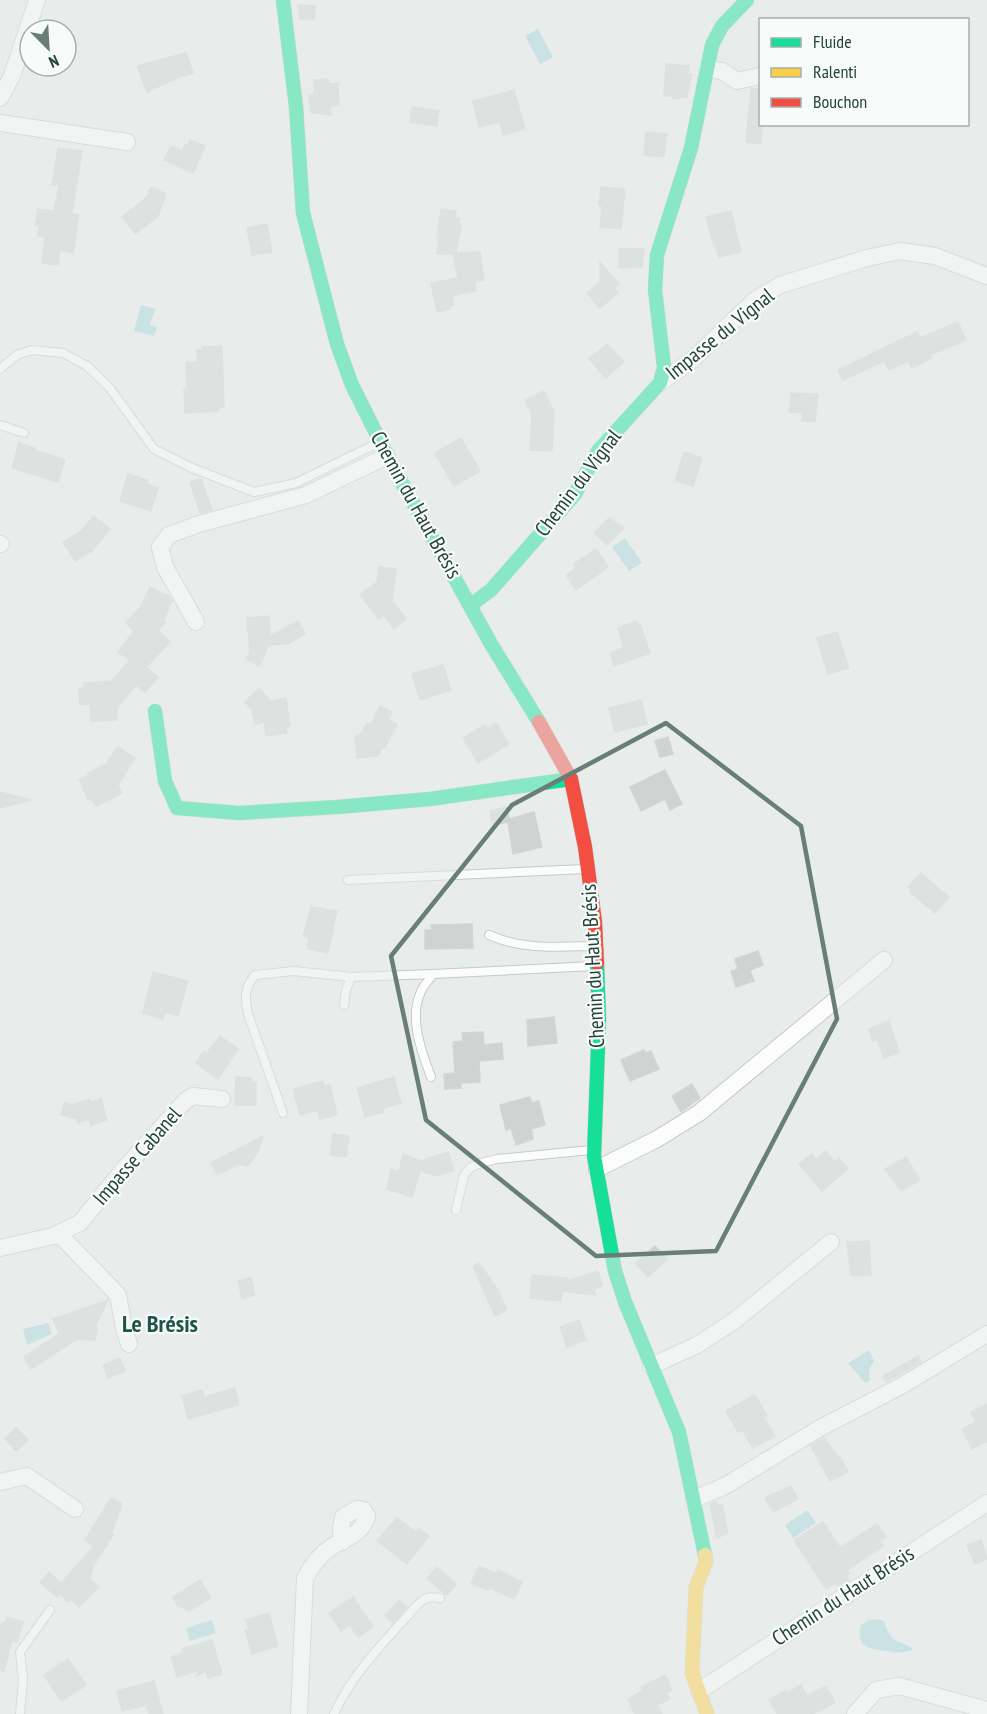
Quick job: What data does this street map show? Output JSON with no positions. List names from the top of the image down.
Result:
{
  "streets": {
    "street": [
      "Impasse du Vignal",
      "Chemin du Vignal",
      "Chemin du Haut Brésis",
      "Impasse Cabanel"
    ]
  },
  "crossings": [
    ["Impasse du Vignal", "Chemin du Vignal"],
    ["Chemin du Vignal", "Chemin du Haut Brésis"]
  ],
  "districts": ["Le Brésis"],
  "legend": ["Fluide", "Ralenti", "Bouchon"],
  "north": "bottom right"
}
